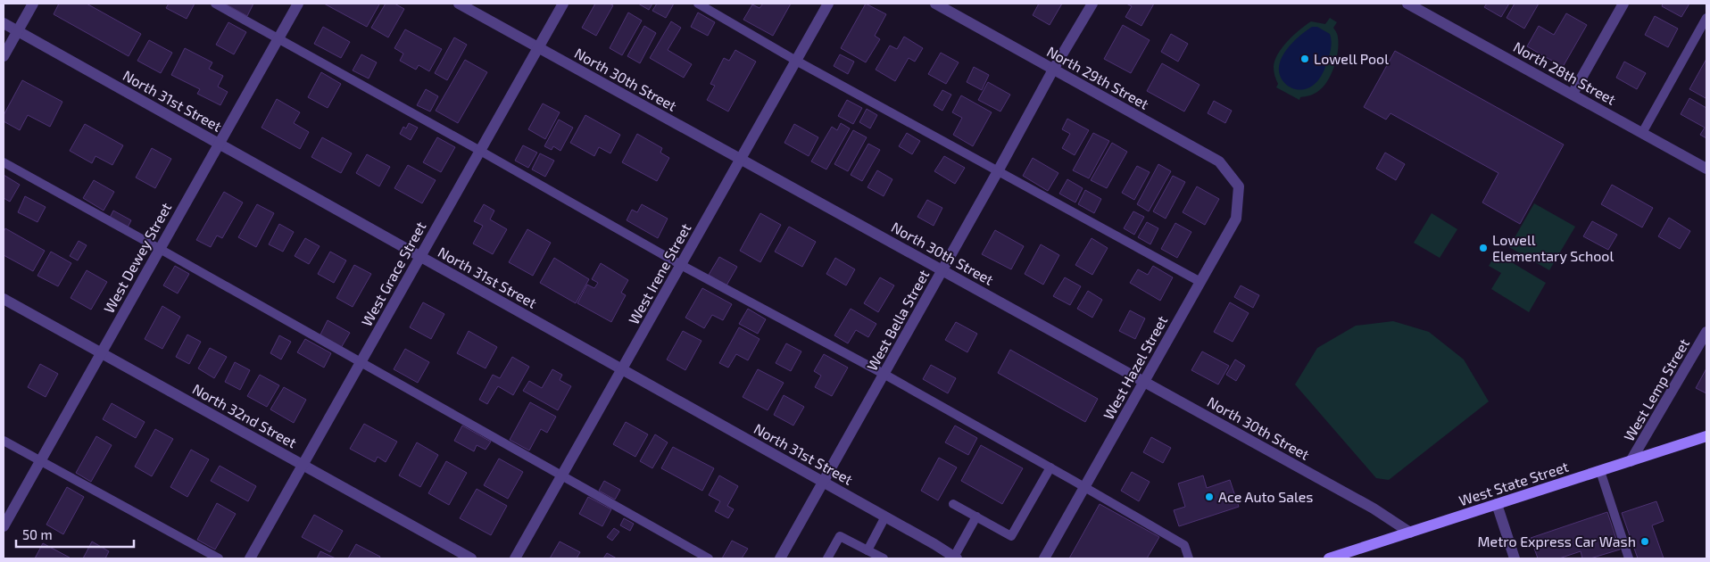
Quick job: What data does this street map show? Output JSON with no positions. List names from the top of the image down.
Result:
{
  "streets": {
    "main road": ["West State Street"],
    "street": [
      "North 28th Street",
      "North 29th Street",
      "North 30th Street",
      "North 31st Street",
      "West Dewey Street",
      "West Grace Street",
      "West Irene Street",
      "West Bella Street",
      "West Hazel Street",
      "West Lemp Street",
      "North 32nd Street"
    ]
  },
  "crossings": [
    ["North 29th Street", "West Bella Street"],
    ["North 29th Street", "West Hazel Street"],
    ["North 30th Street", "West Grace Street"],
    ["North 30th Street", "West Irene Street"],
    ["North 30th Street", "West Bella Street"],
    ["North 30th Street", "West Hazel Street"],
    ["North 30th Street", "West State Street"],
    ["North 31st Street", "West Dewey Street"],
    ["North 31st Street", "West Grace Street"],
    ["North 31st Street", "West Irene Street"],
    ["North 31st Street", "West Bella Street"],
    ["West Dewey Street", "North 32nd Street"],
    ["West Grace Street", "North 32nd Street"],
    ["West Lemp Street", "West State Street"]
  ],
  "places": [
    "Lowell Pool",
    "Lowell Elementary School",
    "Ace Auto Sales",
    "Metro Express Car Wash"
  ],
  "scale_bar": "50 m"
}
